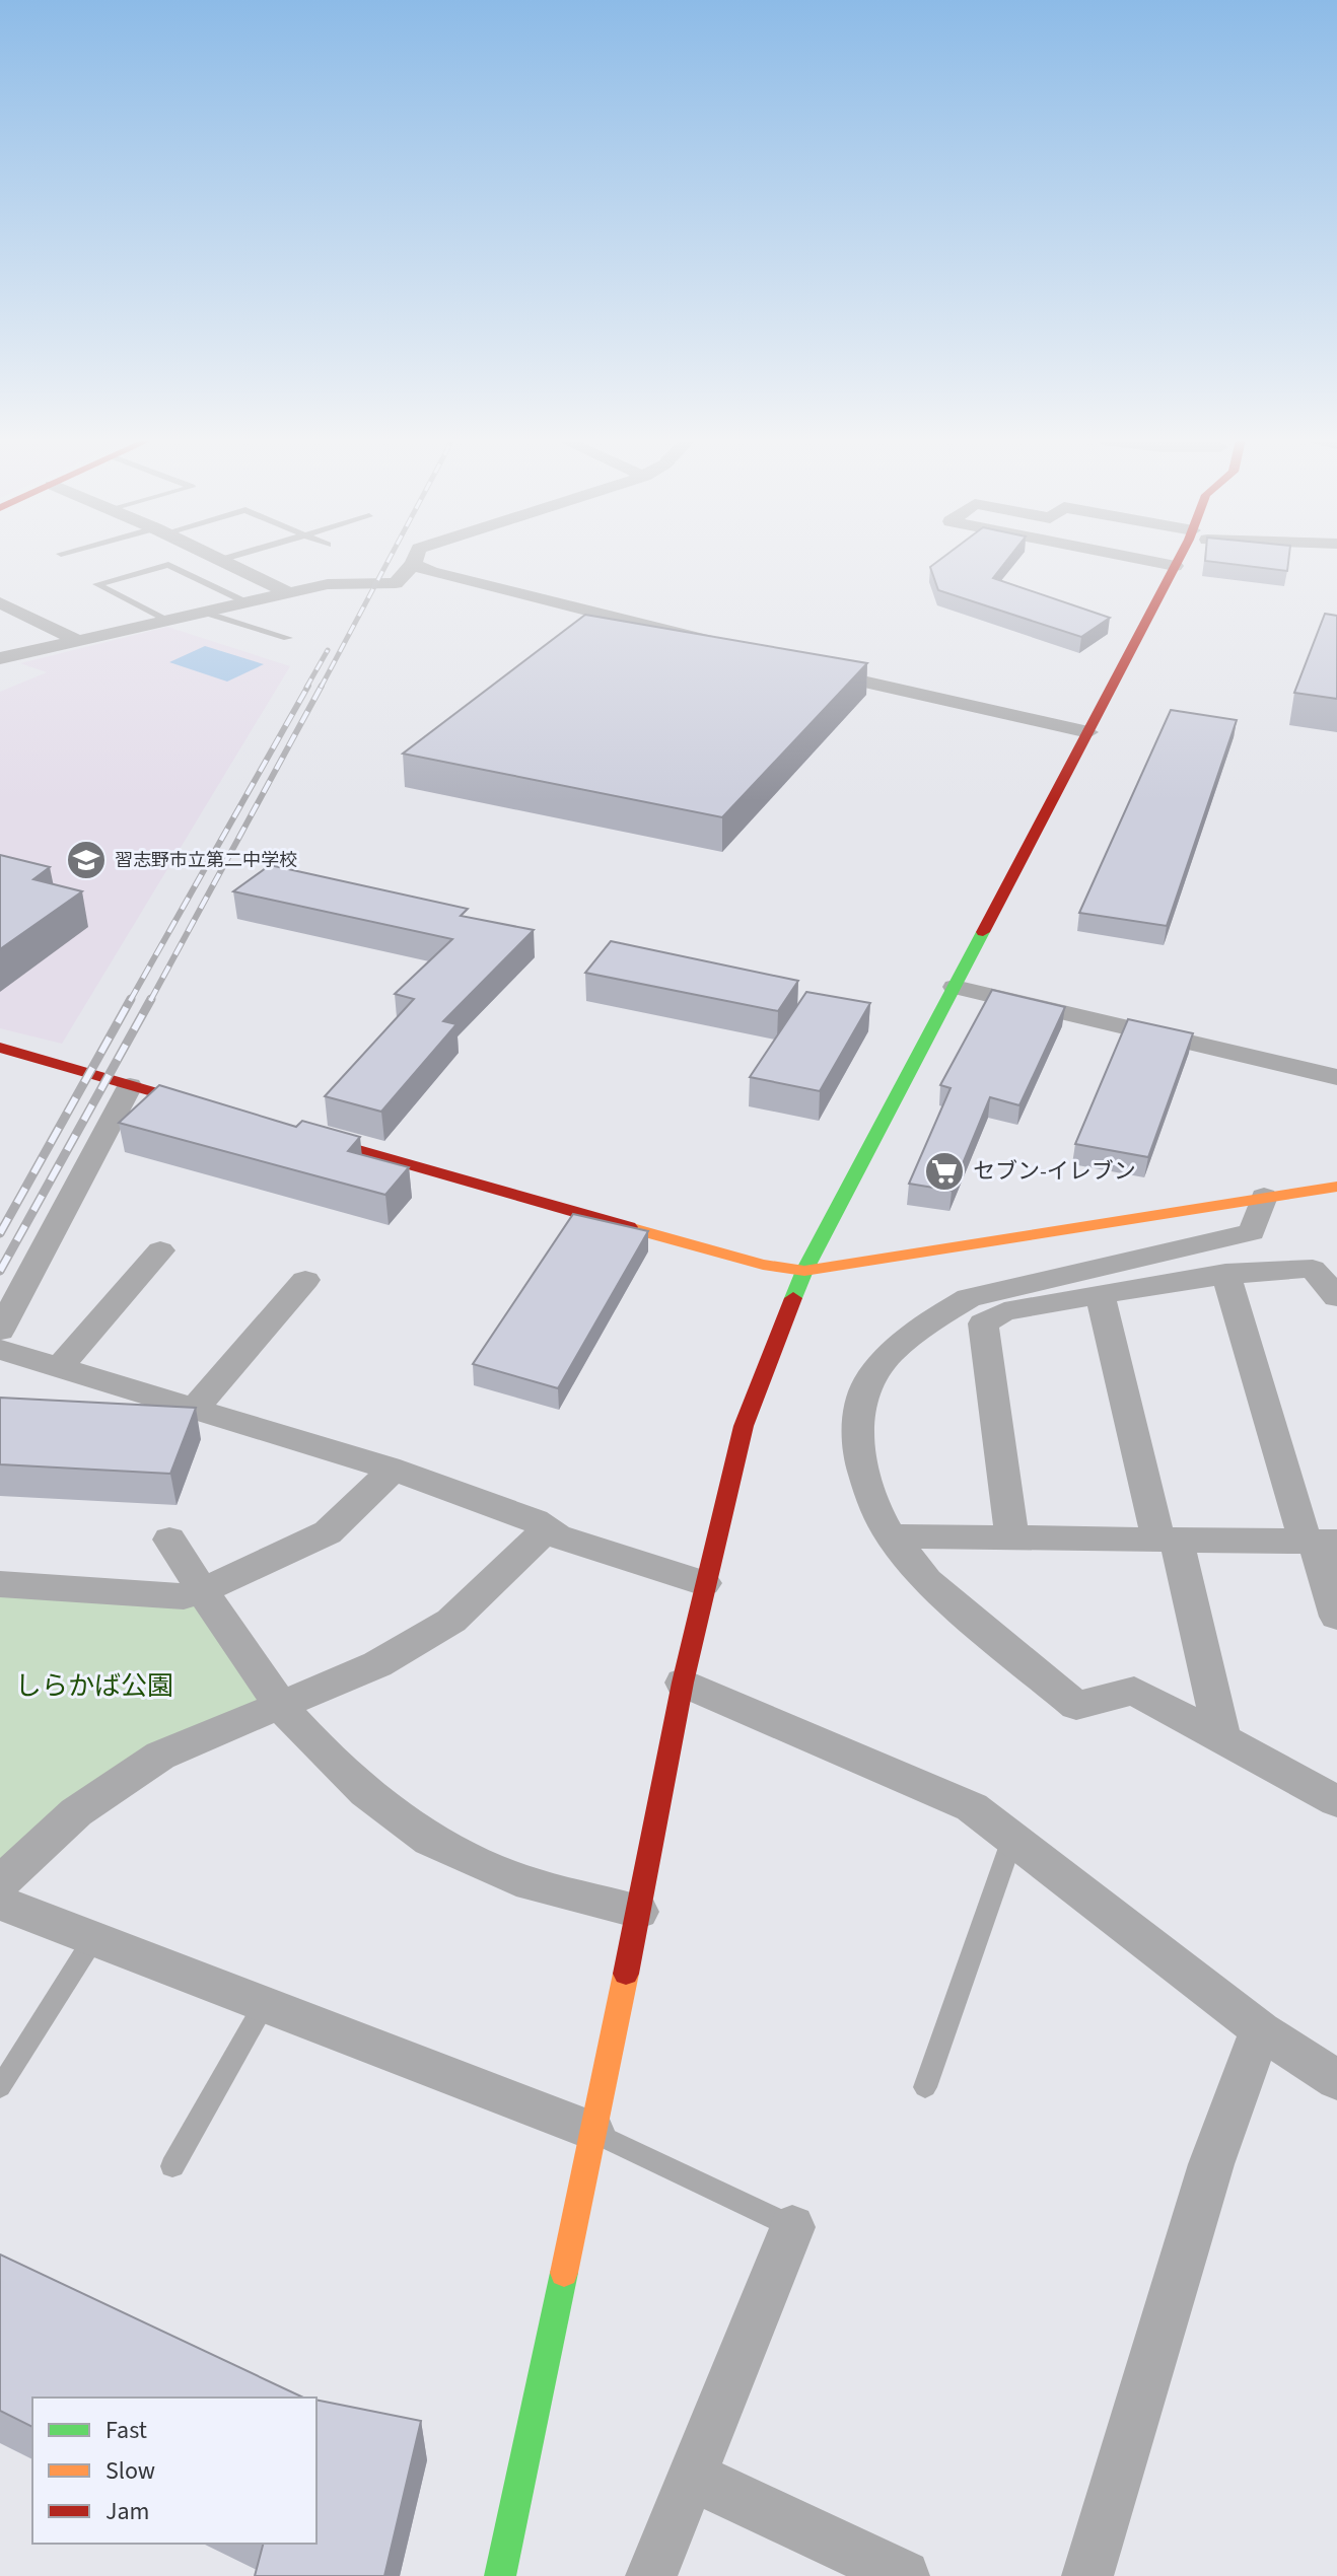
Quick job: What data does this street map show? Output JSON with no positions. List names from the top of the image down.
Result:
{
  "parks": ["しらかば公園"],
  "places": {
    "school or university": ["習志野市立第二中学校"],
    "supermarket": ["セブン-イレブン"]
  },
  "legend": ["Fast", "Slow", "Jam"]
}
